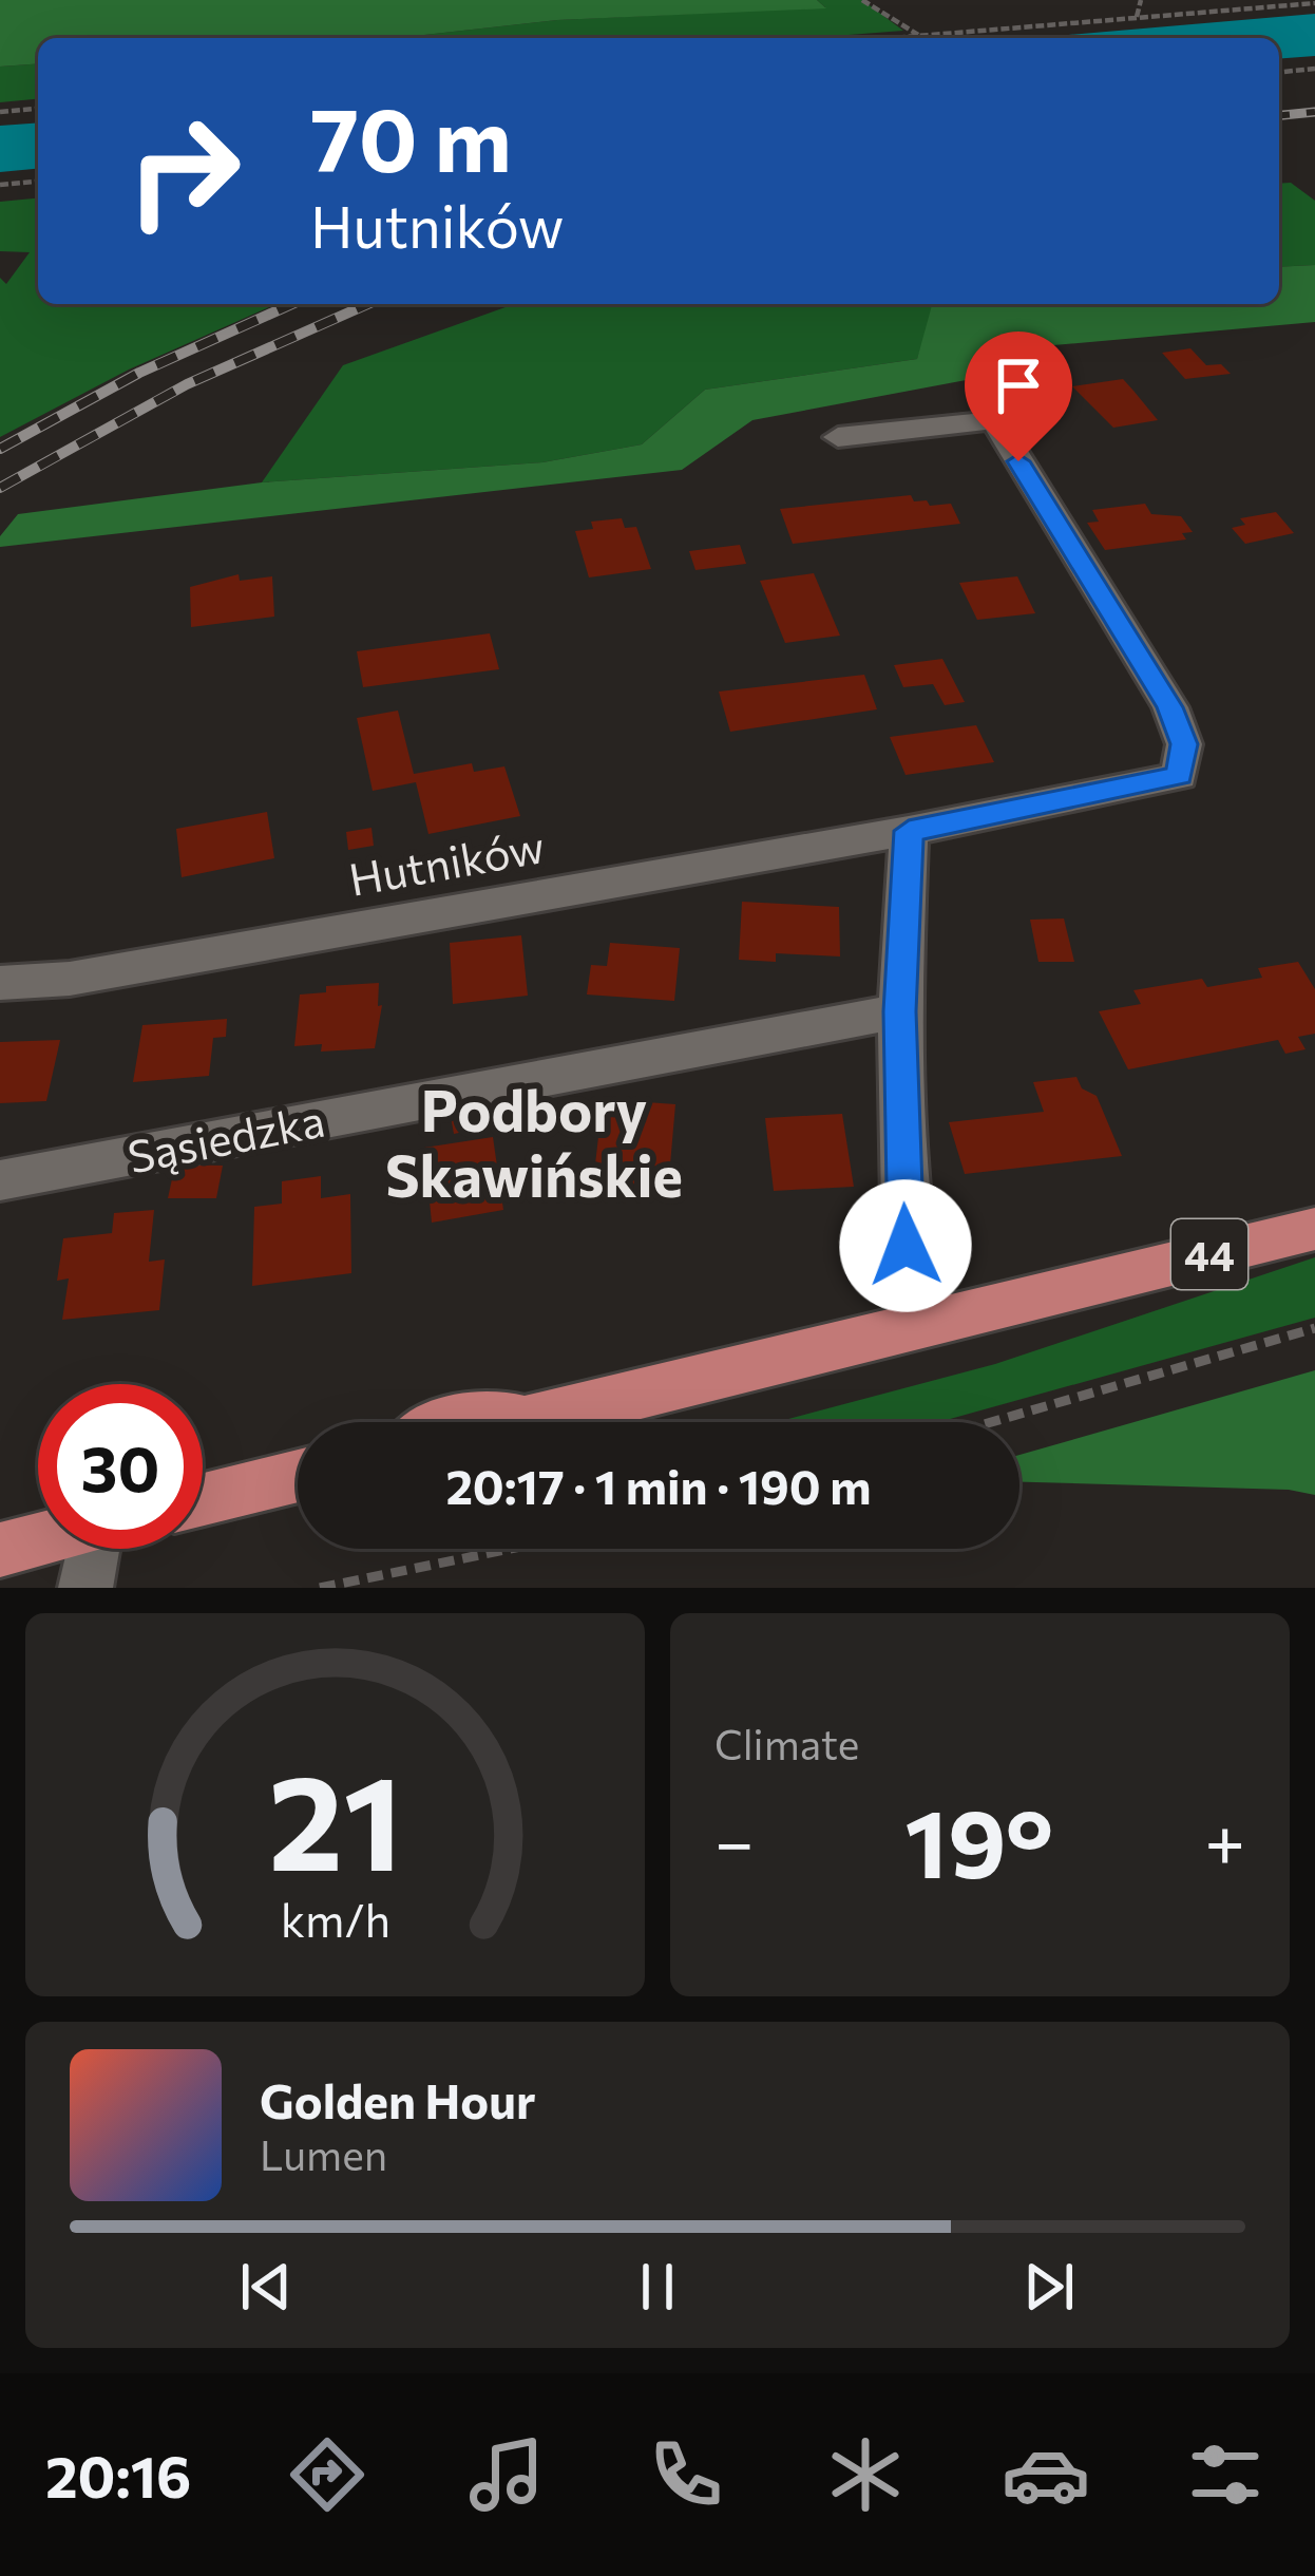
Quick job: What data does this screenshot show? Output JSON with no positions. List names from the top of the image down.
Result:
{
  "streets": {
    "main road": ["44"],
    "street": ["Hutników", "Sąsiedzka"]
  },
  "districts": ["Podbory Skawińskie"],
  "page": {
    "turn": ["70 m", "Hutników"],
    "limit": "30",
    "trip": "20:17 · 1 min · 190 m",
    "tile": "Climate",
    "heat": ["−", "19°", "+"],
    "song": ["Golden Hour", "Lumen"],
    "tabs": "20:16",
    "gauge": ["21", "km/h"]
  }
}
